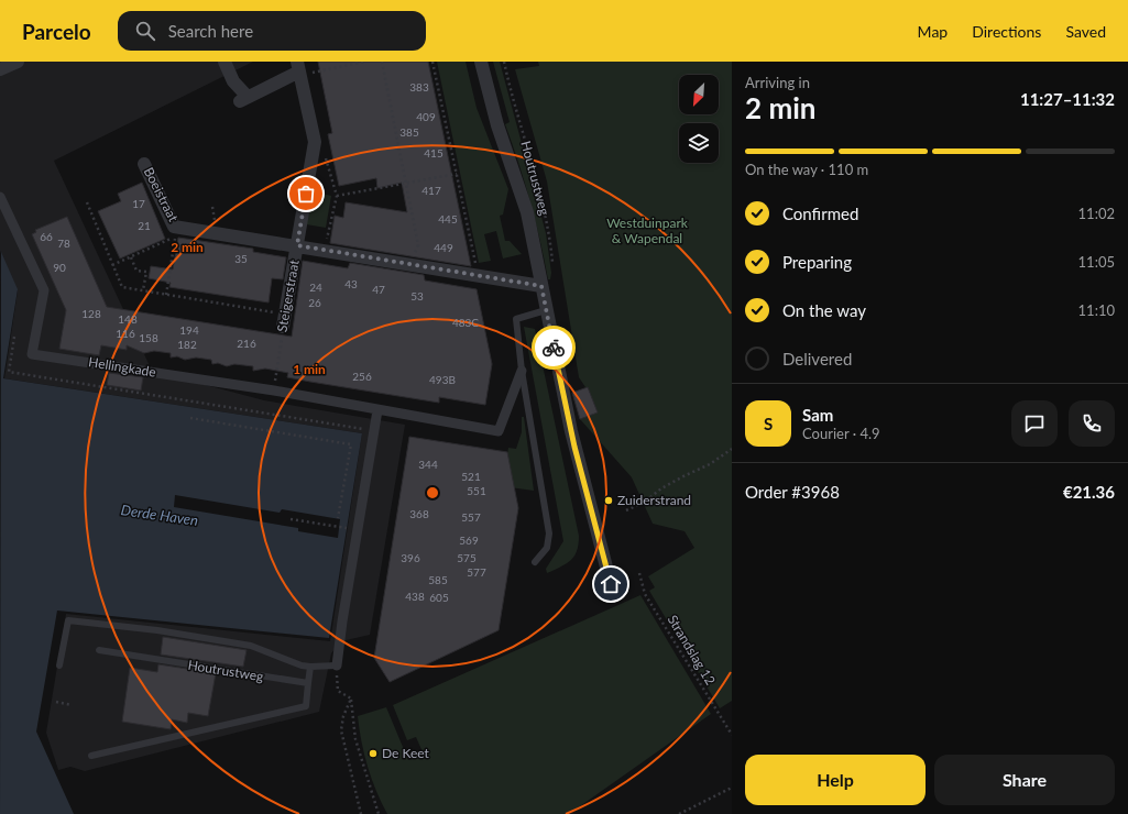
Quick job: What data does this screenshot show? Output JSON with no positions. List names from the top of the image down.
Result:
{
  "streets": {
    "street": [
      "Houtrustweg",
      "Boeistraat",
      "Steigerstraat",
      "Hellingkade"
    ],
    "path": ["Strandslag 12"]
  },
  "crossings": [
    ["Houtrustweg", "Boeistraat"],
    ["Boeistraat", "Steigerstraat"],
    ["Steigerstraat", "Hellingkade"]
  ],
  "water": ["Derde Haven"],
  "parks": ["Westduinpark & Wapendal"],
  "places": ["Zuiderstrand", "De Keet"],
  "house_numbers": [
    "383",
    "409",
    "385",
    "415",
    "417",
    "17",
    "445",
    "21",
    "66",
    "78",
    "449",
    "35",
    "90",
    "43",
    "24",
    "47",
    "53",
    "26",
    "128",
    "148",
    "483C",
    "194",
    "116",
    "158",
    "216",
    "182",
    "256",
    "493B",
    "344",
    "521",
    "551",
    "368",
    "557",
    "569",
    "396",
    "575",
    "577",
    "585",
    "438",
    "605"
  ],
  "north": "bottom left",
  "page": {
    "header": "Parcelo",
    "search": "Search here",
    "nav": ["Map", "Directions", "Saved"],
    "heading": ["2 min", "Arriving in", "11:27–11:32"],
    "panel": [
      "Sam",
      "Courier · 4.9",
      "Order #3968",
      "€21.36"
    ],
    "bar": "On the way · 110 m",
    "list": [
      ["Confirmed", "11:02"],
      ["Preparing", "11:05"],
      ["On the way", "11:10"],
      "Delivered"
    ],
    "round": "S",
    "buttons": ["Help", "Share"]
  },
  "rings": ["2 min", "1 min"]
}
